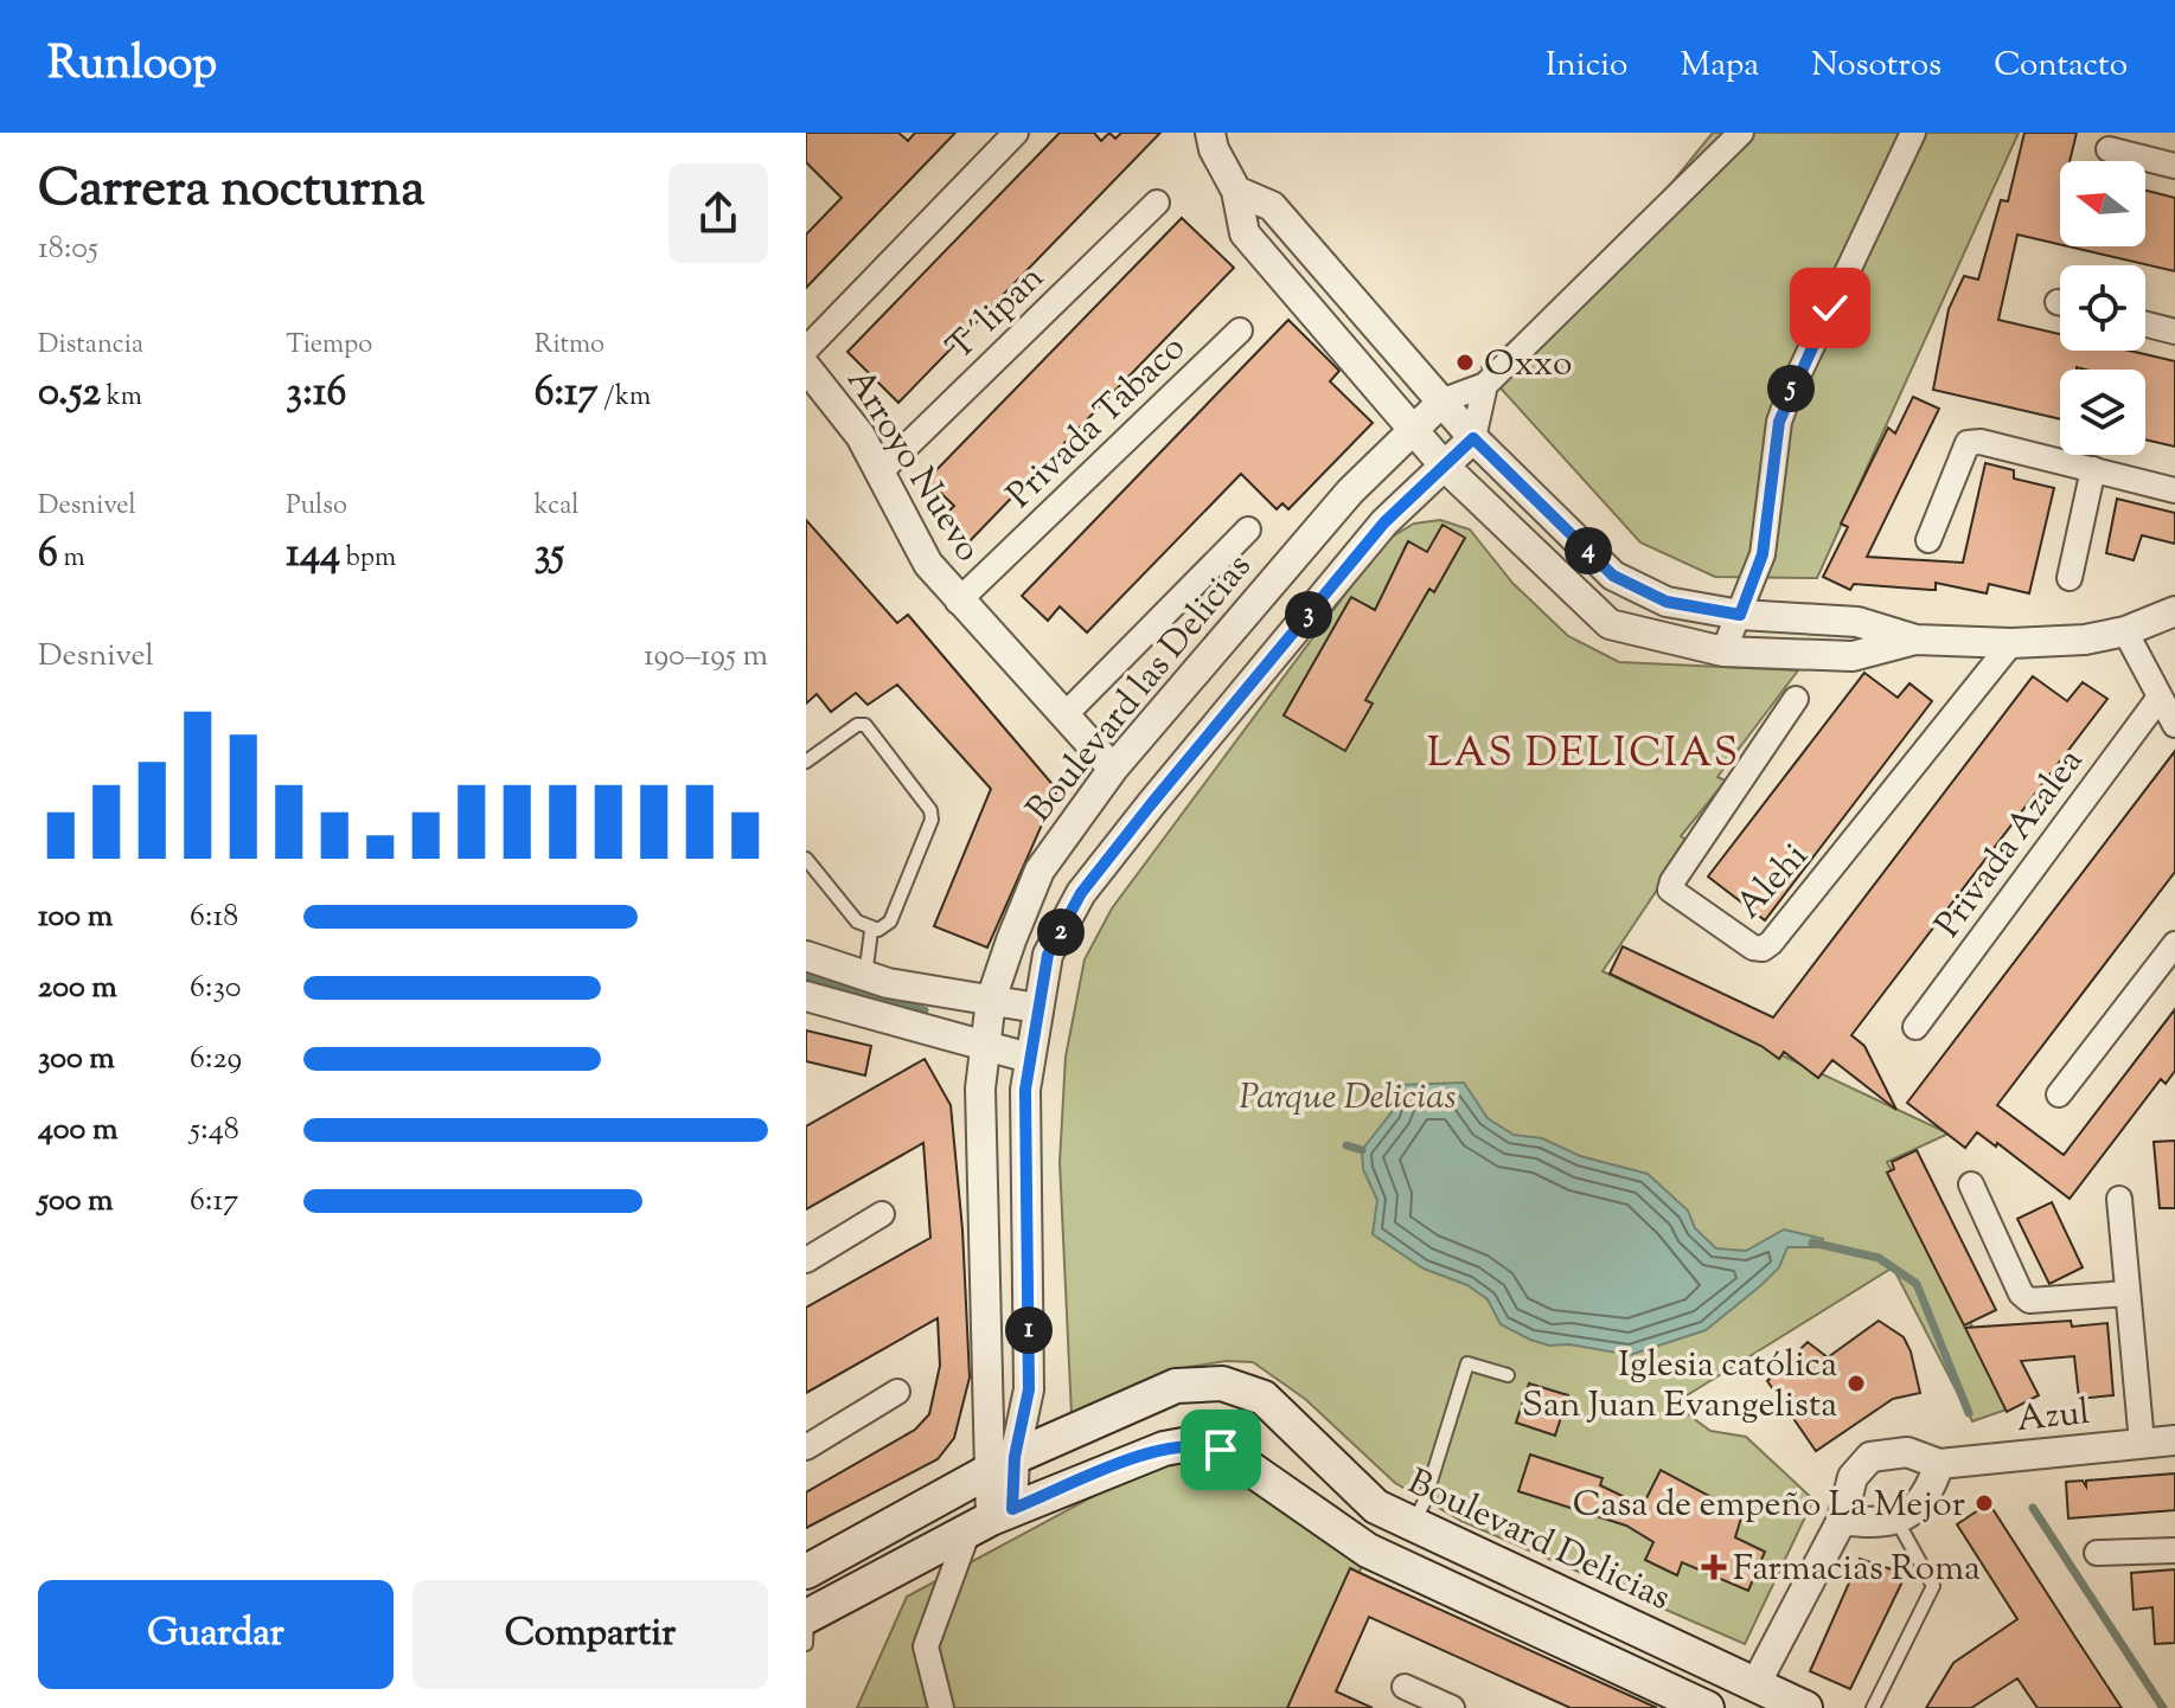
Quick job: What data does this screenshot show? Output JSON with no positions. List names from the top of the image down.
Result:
{
  "streets": {
    "main road": ["Boulevard Delicias"],
    "street": [
      "T´lipan",
      "Privada Tabaco",
      "Arroyo Nuevo",
      "Boulevard las Delicias",
      "Privada Azalea",
      "Alehi",
      "Azul"
    ]
  },
  "crossings": [
    ["T´lipan", "Arroyo Nuevo"],
    ["Privada Tabaco", "Arroyo Nuevo"],
    ["Arroyo Nuevo", "Boulevard las Delicias"],
    ["Boulevard las Delicias", "Boulevard Delicias"],
    ["Azul", "Boulevard Delicias"]
  ],
  "districts": ["LAS DELICIAS"],
  "parks": ["Parque Delicias"],
  "places": {
    "other": ["Oxxo", "Iglesia católica San Juan Evangelista", "Casa de empeño La Mejor"],
    "health": ["Farmacias Roma"]
  },
  "north": "left",
  "page": {
    "header": "Runloop",
    "nav": [
      "Inicio",
      "Mapa",
      "Nosotros",
      "Contacto"
    ],
    "heading": ["Carrera nocturna", "18:05"],
    "stats": [
      ["Distancia", "0.52 km"],
      ["Tiempo", "3:16"],
      ["Ritmo", "6:17 /km"],
      ["Desnivel", "6 m"],
      ["Pulso", "144 bpm"],
      ["kcal", "35"]
    ],
    "pins": [
      "5",
      "4",
      "3",
      "2",
      "1"
    ],
    "chart": ["Desnivel", "190–195 m"],
    "list": [
      {
        "name": "100 m",
        "note": "6:18"
      },
      {
        "name": "200 m",
        "note": "6:30"
      },
      {
        "name": "300 m",
        "note": "6:29"
      },
      {
        "name": "400 m",
        "note": "5:48"
      },
      {
        "name": "500 m",
        "note": "6:17"
      }
    ],
    "buttons": ["Guardar", "Compartir"]
  }
}
